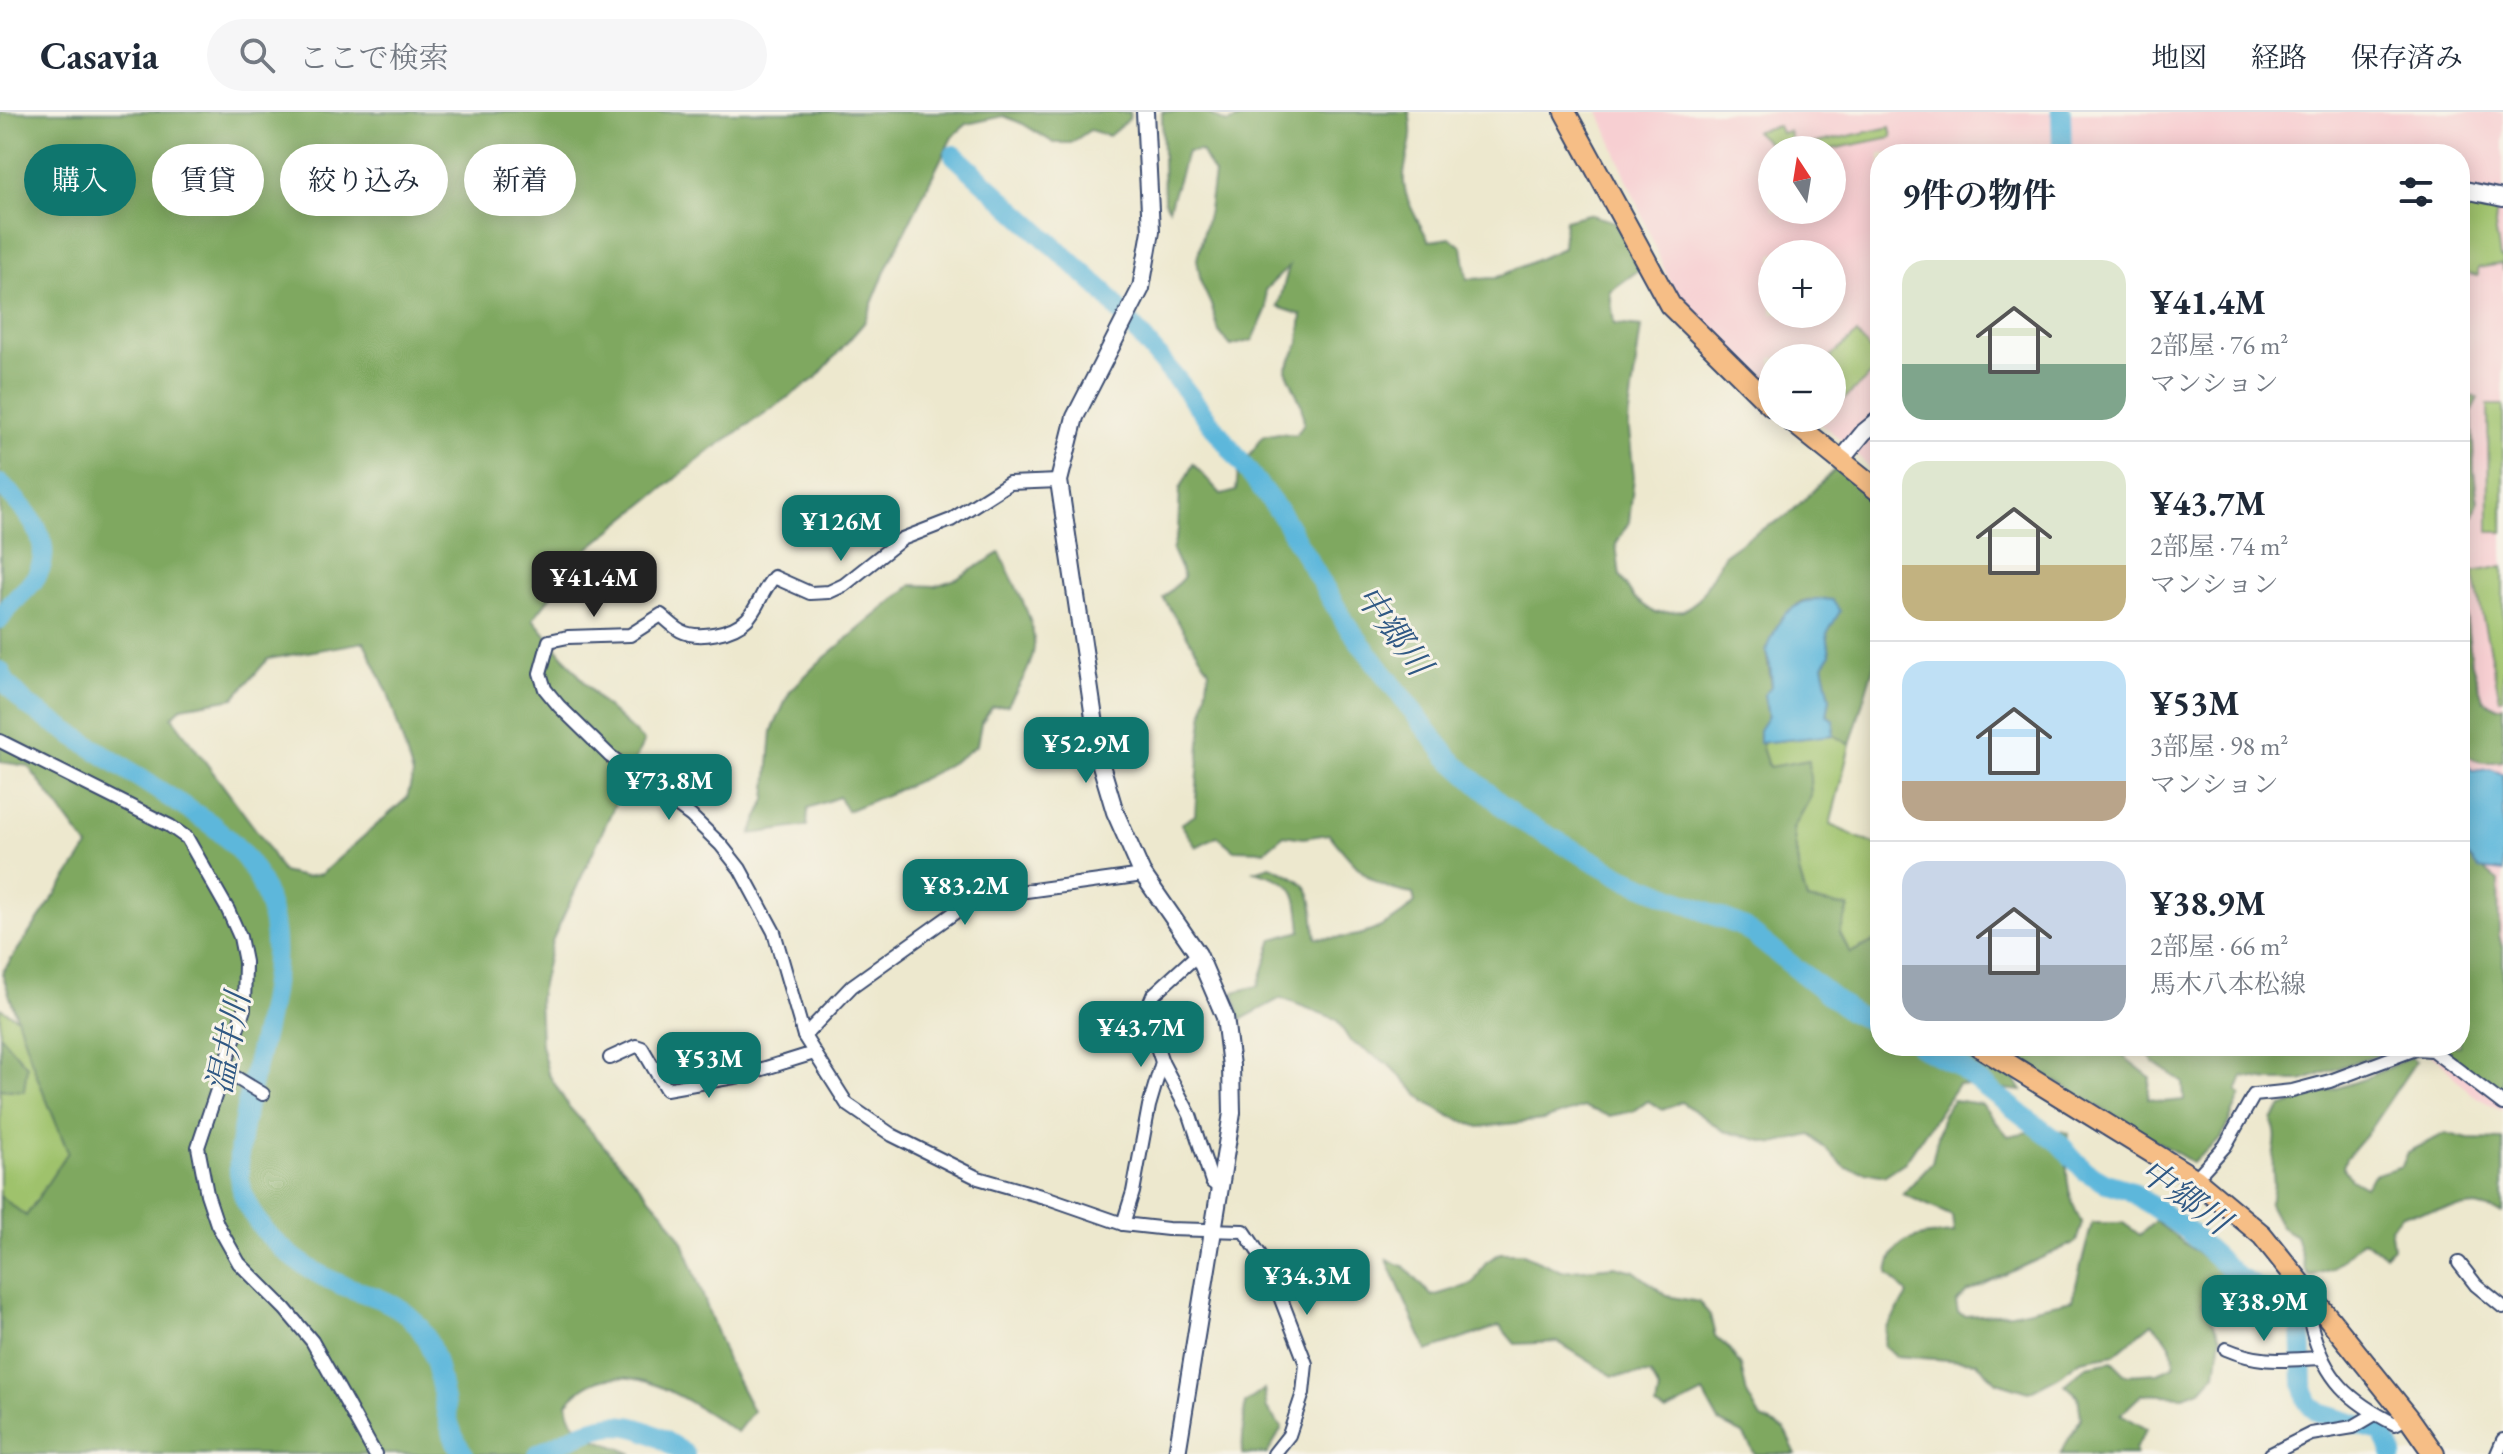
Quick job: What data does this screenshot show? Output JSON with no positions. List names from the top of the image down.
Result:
{
  "water": ["中郷川", "温井川"],
  "north": "top",
  "page": {
    "header": "Casavia",
    "search": "ここで検索",
    "nav": ["地図", "経路", "保存済み"],
    "map_buttons": ["+", "−"],
    "chip": [
      "購入",
      "賃貸",
      "絞り込み",
      "新着"
    ],
    "heading": "9件の物件",
    "list": [
      {
        "name": "¥41.4M",
        "note": "2部屋 · 76 m² · マンション"
      },
      {
        "name": "¥43.7M",
        "note": "2部屋 · 74 m² · マンション"
      },
      {
        "name": "¥53M",
        "note": "3部屋 · 98 m² · マンション"
      },
      {
        "name": "¥38.9M",
        "note": "2部屋 · 66 m² · 馬木八本松線"
      }
    ],
    "price": [
      "¥126M",
      "¥41.4M",
      "¥52.9M",
      "¥73.8M",
      "¥83.2M",
      "¥43.7M",
      "¥53M",
      "¥34.3M",
      "¥38.9M"
    ]
  }
}
